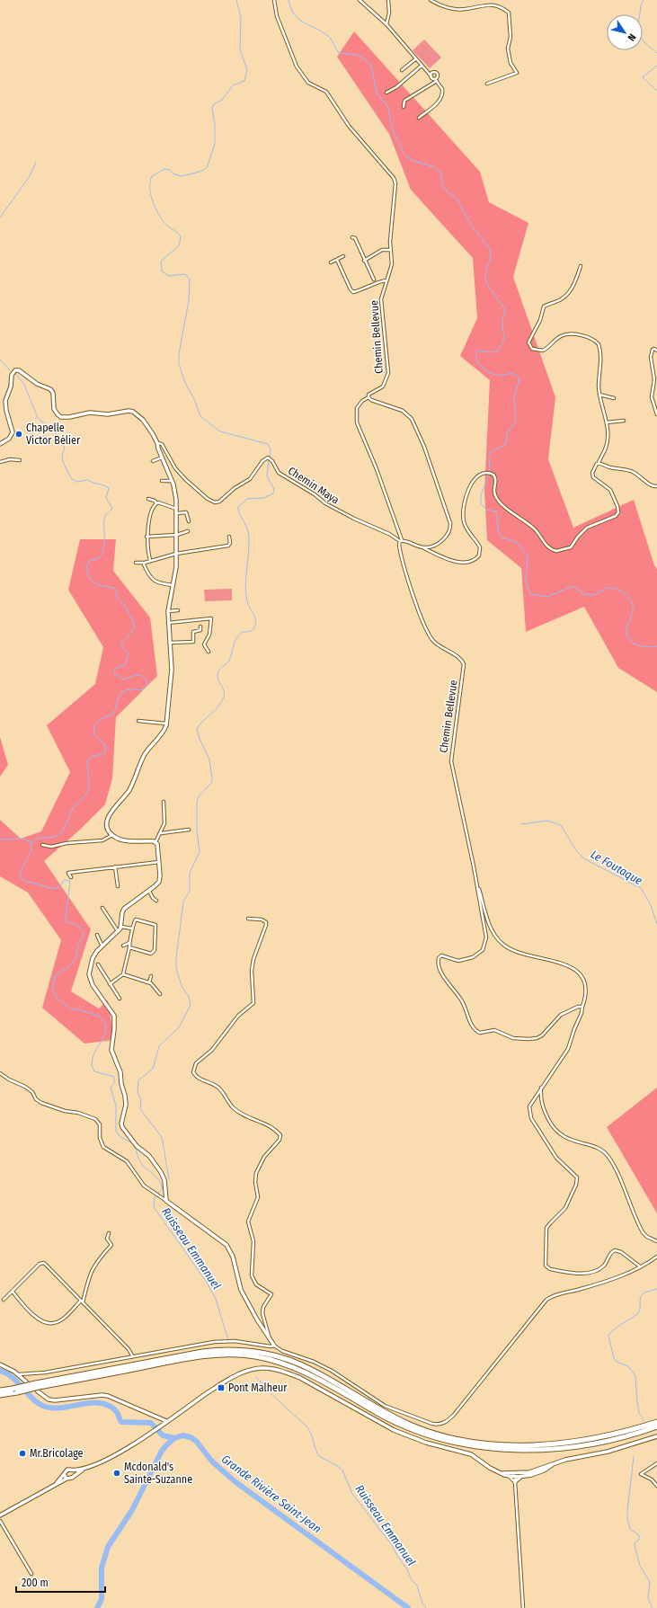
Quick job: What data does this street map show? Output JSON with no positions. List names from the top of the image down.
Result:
{
  "streets": {
    "street": ["Chemin Bellevue", "Chemin Maya"]
  },
  "crossings": [
    ["Chemin Bellevue", "Chemin Maya"]
  ],
  "water": ["Le Foutaque", "Ruisseau Emmanuel", "Grande Rivière Saint-Jean"],
  "places": {
    "other": ["Chapelle Victor Bélier", "Mr.Bricolage", "Mcdonald's Sainte-Suzanne"],
    "transit": ["Pont Malheur"]
  },
  "scale_bar": "200 m",
  "north": "bottom right"
}
